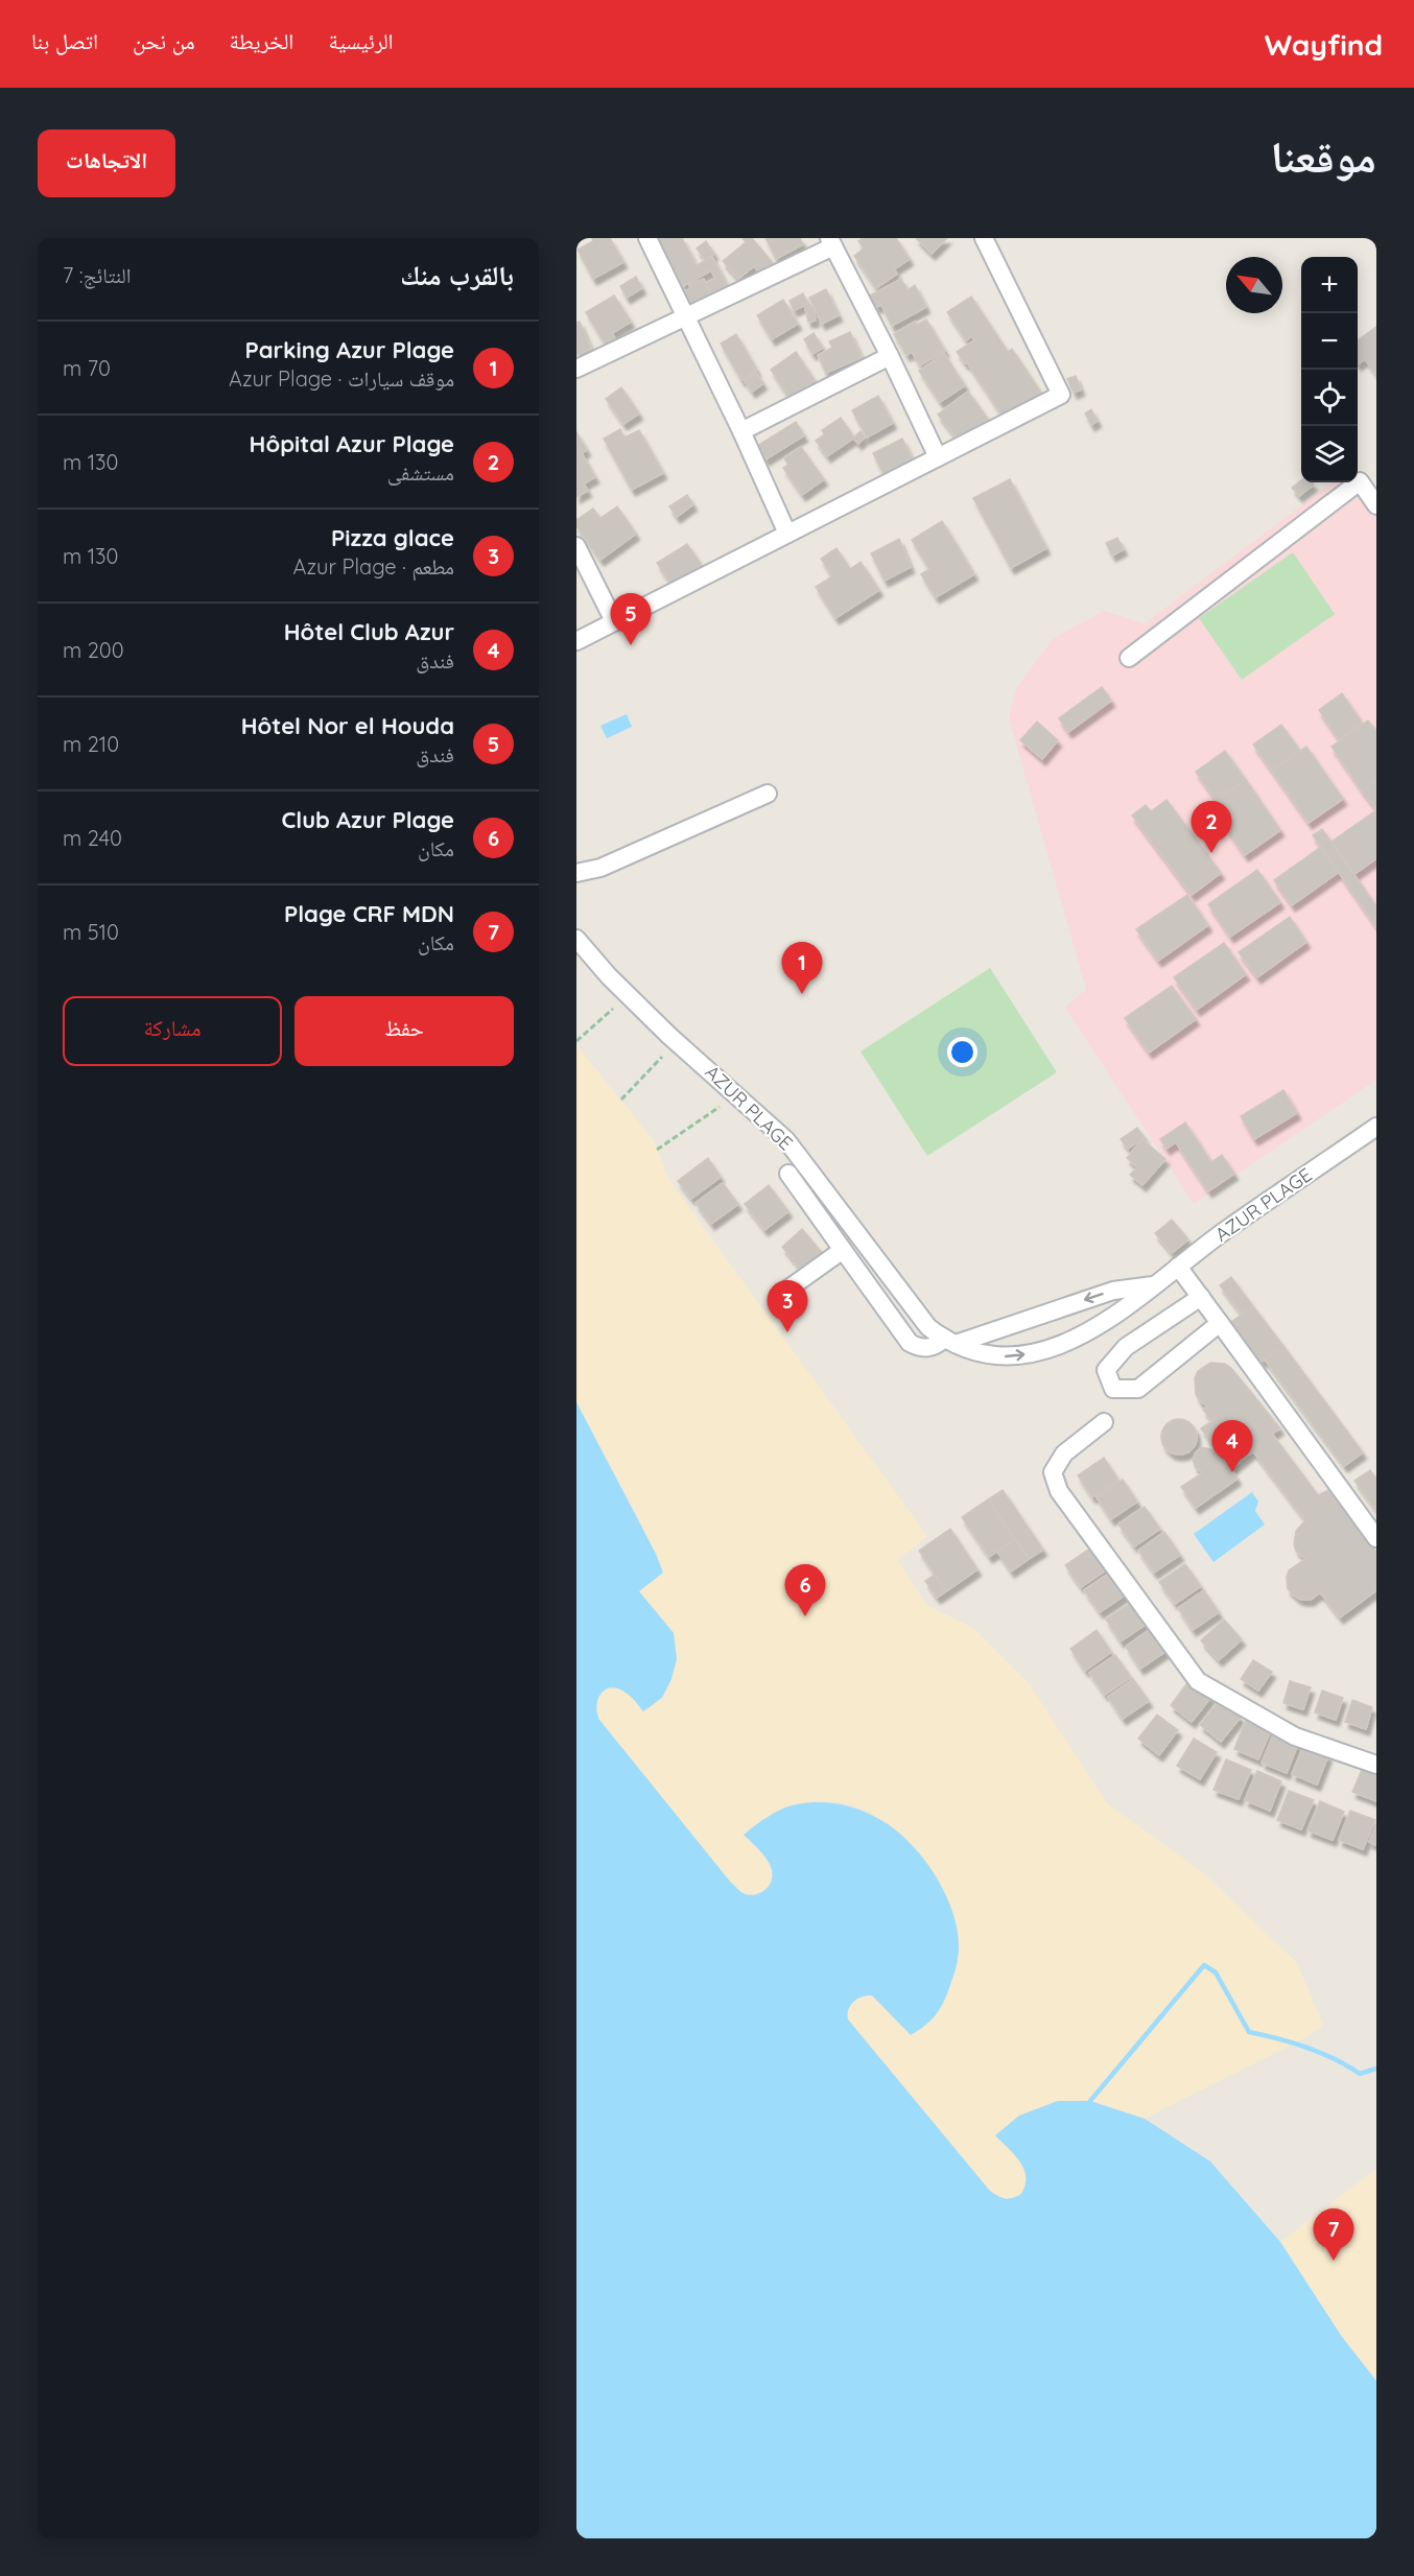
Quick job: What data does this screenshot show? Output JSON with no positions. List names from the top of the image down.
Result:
{
  "streets": {
    "street": ["AZUR PLAGE"]
  },
  "north": "top left",
  "page": {
    "header": "Wayfind",
    "nav": [
      "الرئيسية",
      "الخريطة",
      "من نحن",
      "اتصل بنا"
    ],
    "title": "موقعنا",
    "buttons": [
      "الاتجاهات",
      ["حفظ", "مشاركة"]
    ],
    "heading": ["بالقرب منك", "النتائج: 7"],
    "map_buttons": ["+", "−"],
    "list": [
      {
        "mark": "1",
        "name": "Parking Azur Plage",
        "note": "موقف سيارات · Azur Plage",
        "value": "70 m"
      },
      {
        "mark": "2",
        "name": "Hôpital Azur Plage",
        "note": "مستشفى",
        "value": "130 m"
      },
      {
        "mark": "3",
        "name": "Pizza glace",
        "note": "مطعم · Azur Plage",
        "value": "130 m"
      },
      {
        "mark": "4",
        "name": "Hôtel Club Azur",
        "note": "فندق",
        "value": "200 m"
      },
      {
        "mark": "5",
        "name": "Hôtel Nor el Houda",
        "note": "فندق",
        "value": "210 m"
      },
      {
        "mark": "6",
        "name": "Club Azur Plage",
        "note": "مكان",
        "value": "240 m"
      },
      {
        "mark": "7",
        "name": "Plage CRF MDN",
        "note": "مكان",
        "value": "510 m"
      }
    ],
    "pins": [
      "5",
      "2",
      "1",
      "3",
      "4",
      "6",
      "7"
    ]
  }
}
